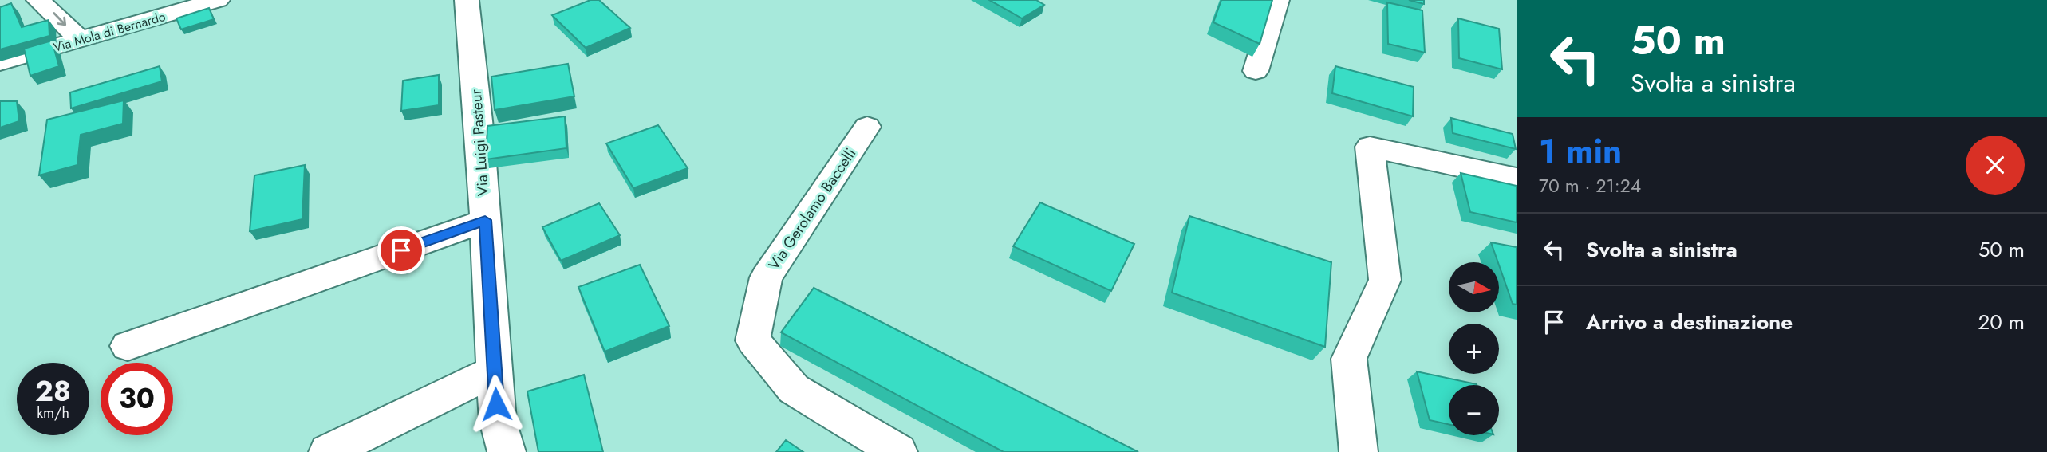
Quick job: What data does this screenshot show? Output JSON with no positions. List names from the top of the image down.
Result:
{
  "streets": {
    "street": ["Via Mola di Bernardo", "Via Luigi Pasteur", "Via Gerolamo Baccelli"]
  },
  "north": "right",
  "page": {
    "turn": ["50 m", "Svolta a sinistra"],
    "heading": ["1 min", "70 m · 21:24"],
    "list": [
      {
        "name": "Svolta a sinistra",
        "value": "50 m"
      },
      {
        "name": "Arrivo a destinazione",
        "value": "20 m"
      }
    ],
    "map_buttons": ["+", "−"],
    "speed": "28 km/h",
    "limit": "30"
  }
}
